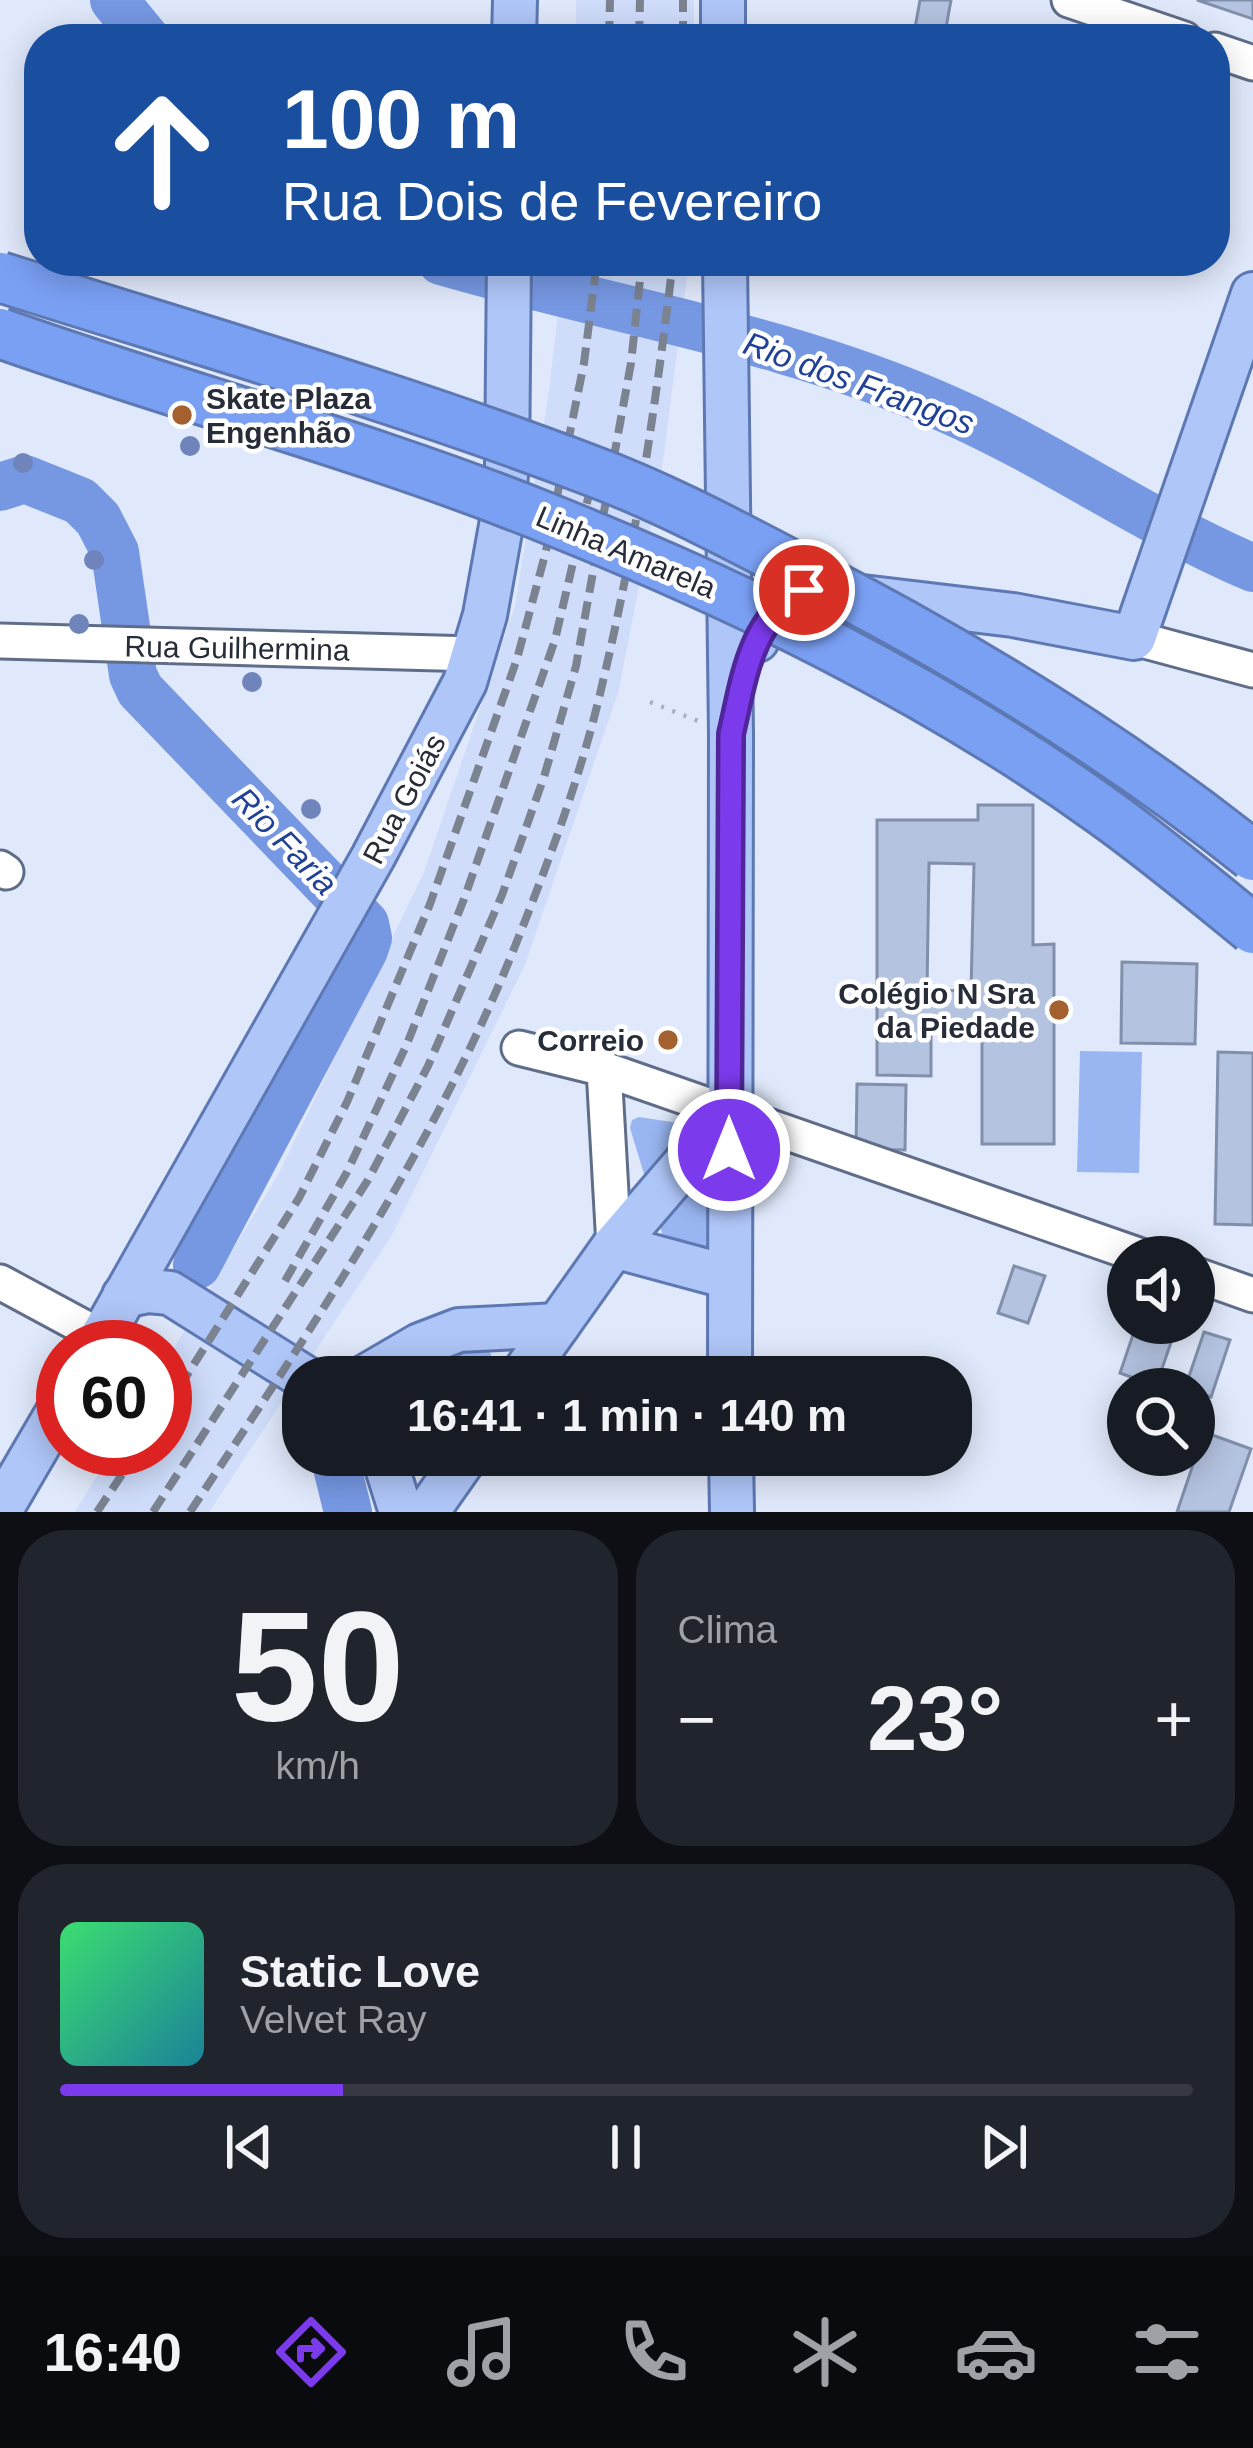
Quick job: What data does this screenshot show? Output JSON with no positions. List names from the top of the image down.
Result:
{
  "streets": {
    "highway": ["Linha Amarela"],
    "main road": ["Rua Goiás"],
    "street": ["Rua Guilhermina"]
  },
  "crossings": [
    ["Rua Guilhermina", "Rua Goiás"]
  ],
  "water": ["Rio dos Frangos", "Rio Faria"],
  "places": ["Skate Plaza Engenhão", "Colégio N Sra da Piedade", "Correio"],
  "page": {
    "turn": ["100 m", "Rua Dois de Fevereiro"],
    "limit": "60",
    "trip": "16:41 · 1 min · 140 m",
    "tile": [
      ["50", "km/h"],
      "Clima"
    ],
    "heat": ["−", "23°", "+"],
    "song": ["Static Love", "Velvet Ray"],
    "tabs": "16:40"
  }
}
